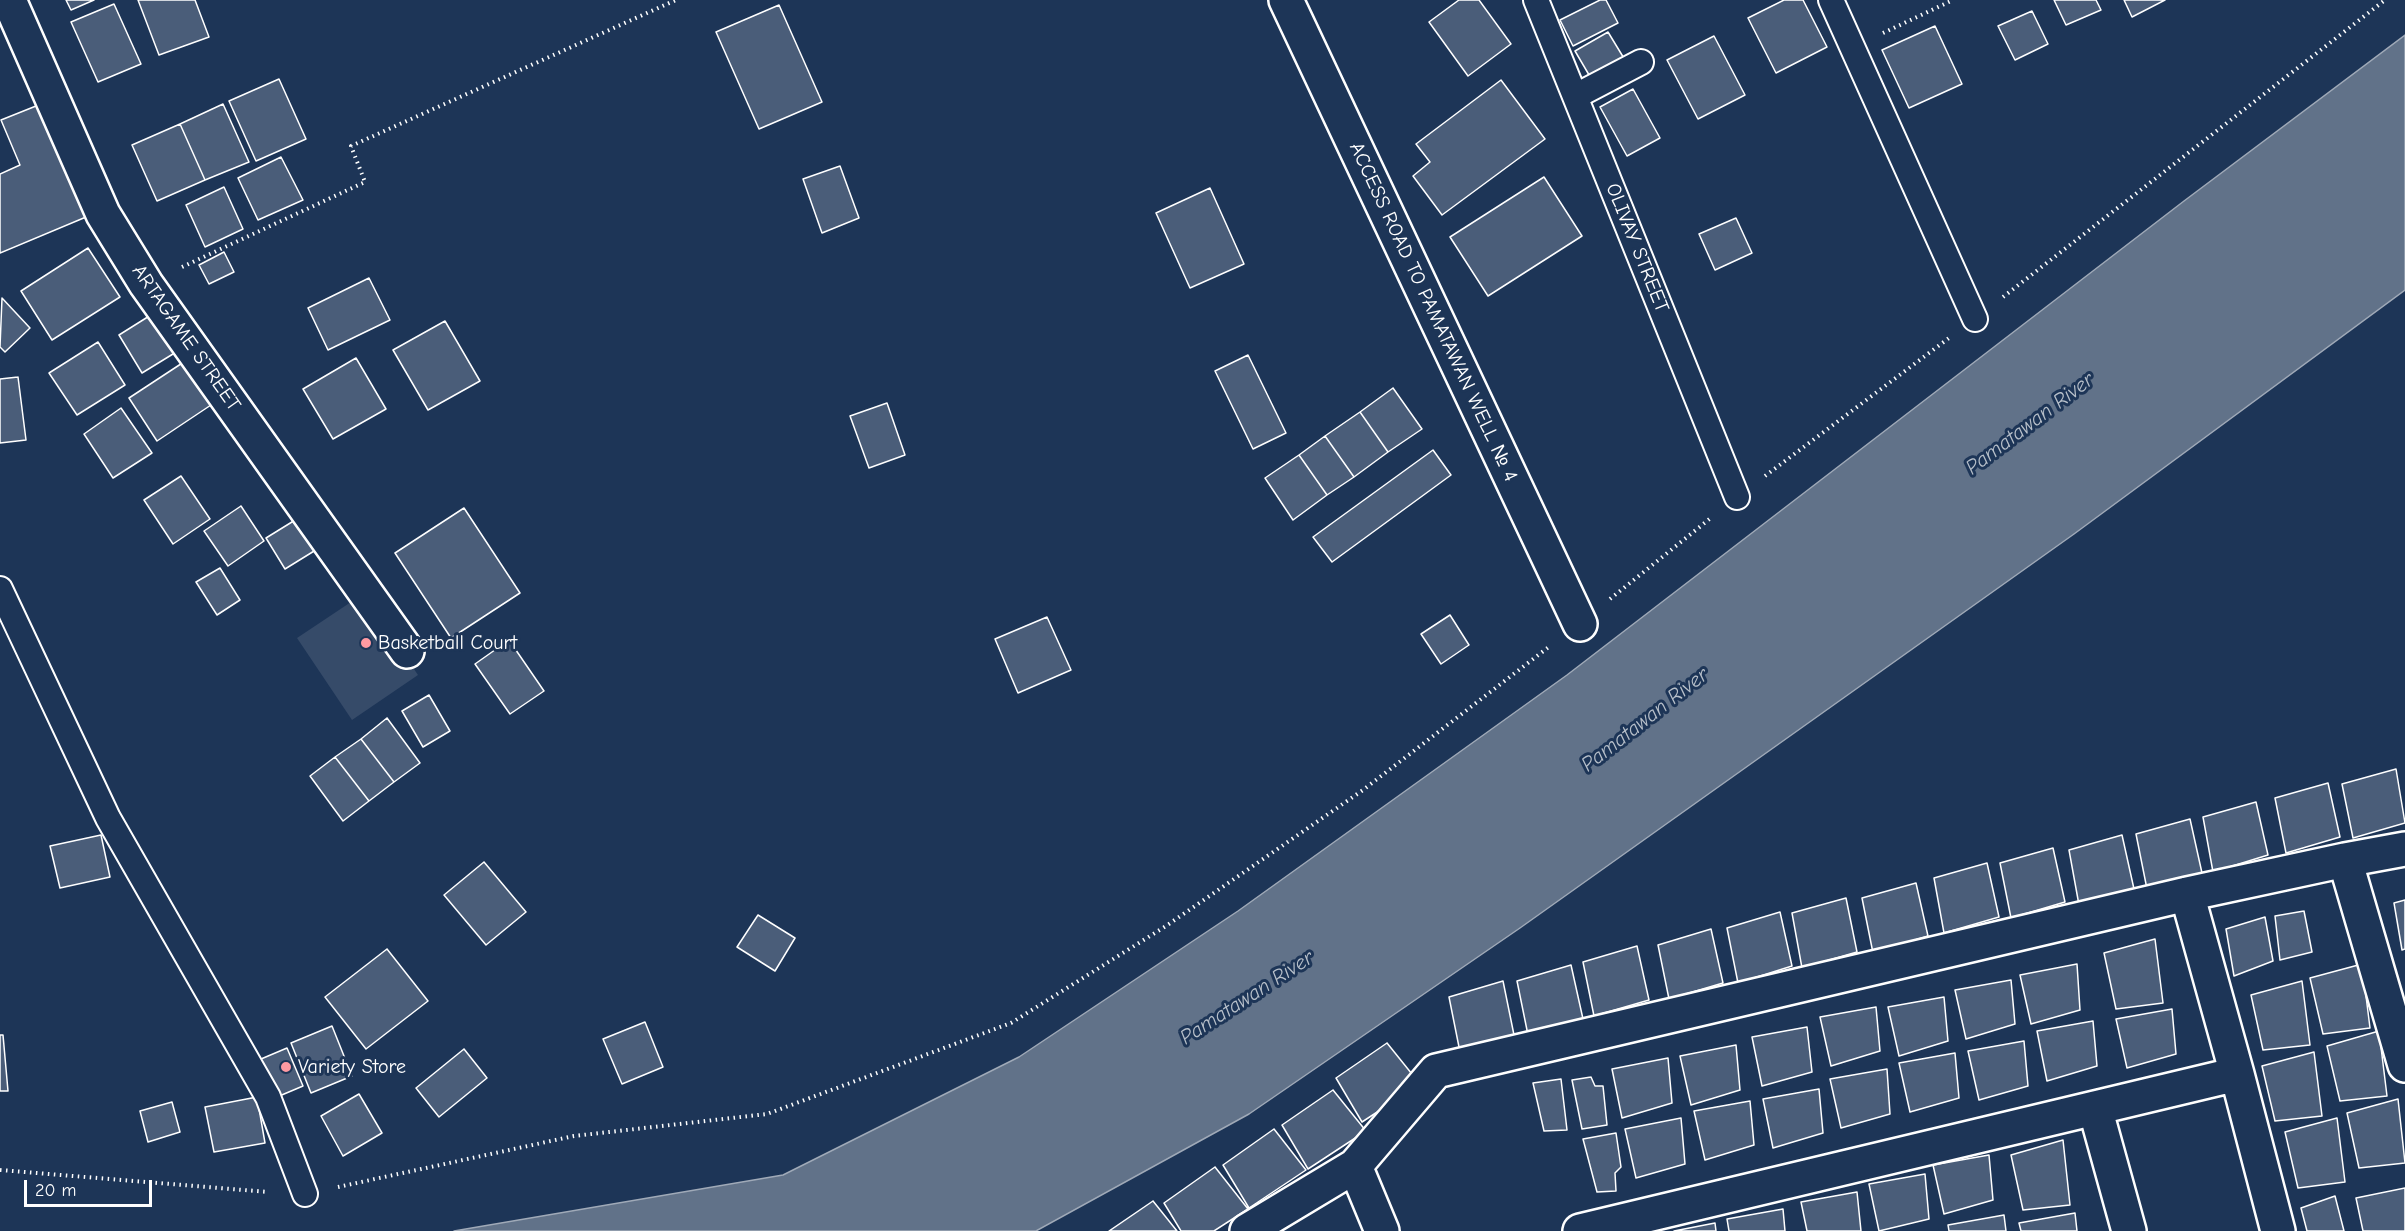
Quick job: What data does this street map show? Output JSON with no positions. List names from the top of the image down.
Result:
{
  "streets": {
    "street": ["ACCESS ROAD TO PAMATAWAN WELL № 4", "ARTAGAME STREET"],
    "lane": ["OLIVAY STREET"]
  },
  "water": ["Pamatawan River"],
  "places": ["Basketball Court", "Variety Store"],
  "scale_bar": "20 m"
}
